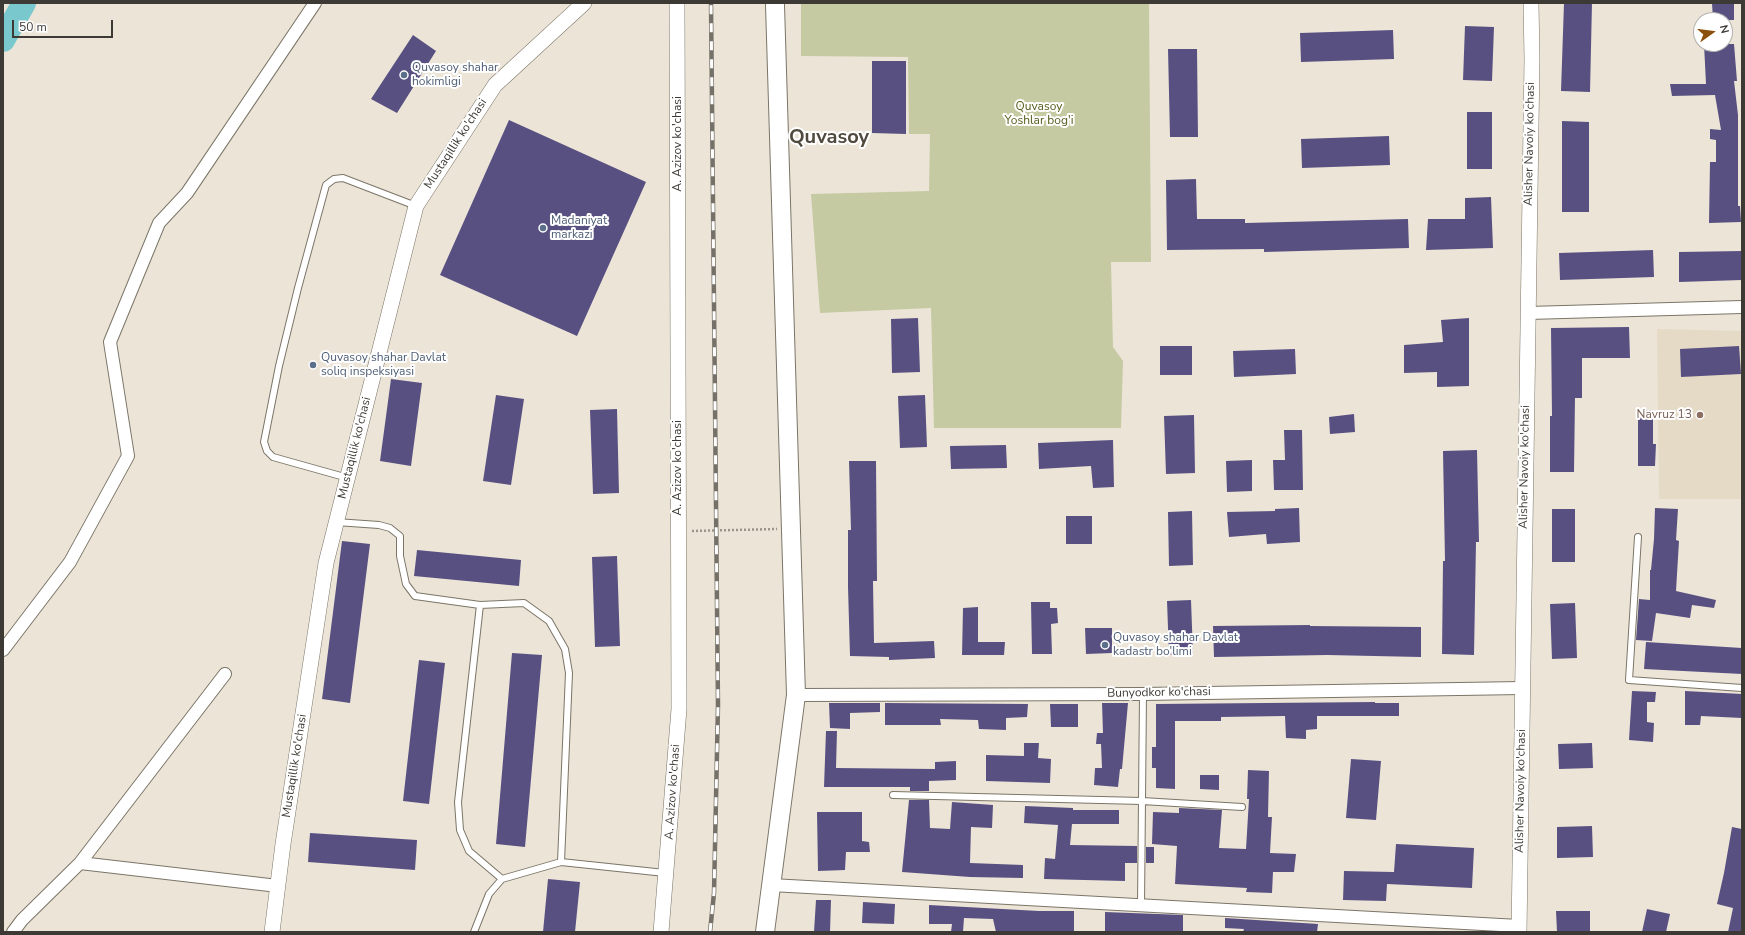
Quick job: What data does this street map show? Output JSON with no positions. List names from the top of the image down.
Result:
{
  "streets": {
    "street": [
      "Mustaqillik ko'chasi",
      "A. Azizov ko'chasi",
      "Alisher Navoiy ko'chasi",
      "Bunyodkor ko'chasi"
    ]
  },
  "crossings": [
    ["Alisher Navoiy ko'chasi", "Bunyodkor ko'chasi"]
  ],
  "districts": ["Quvasoy"],
  "parks": ["Quvasoy Yoshlar bog'i"],
  "places": [
    "Quvasoy shahar hokimligi",
    "Madaniyat markazi",
    "Quvasoy shahar Davlat soliq inspeksiyasi",
    "Navruz 13",
    "Quvasoy shahar Davlat kadastr bo'limi"
  ],
  "scale_bar": "50 m",
  "north": "right"
}
